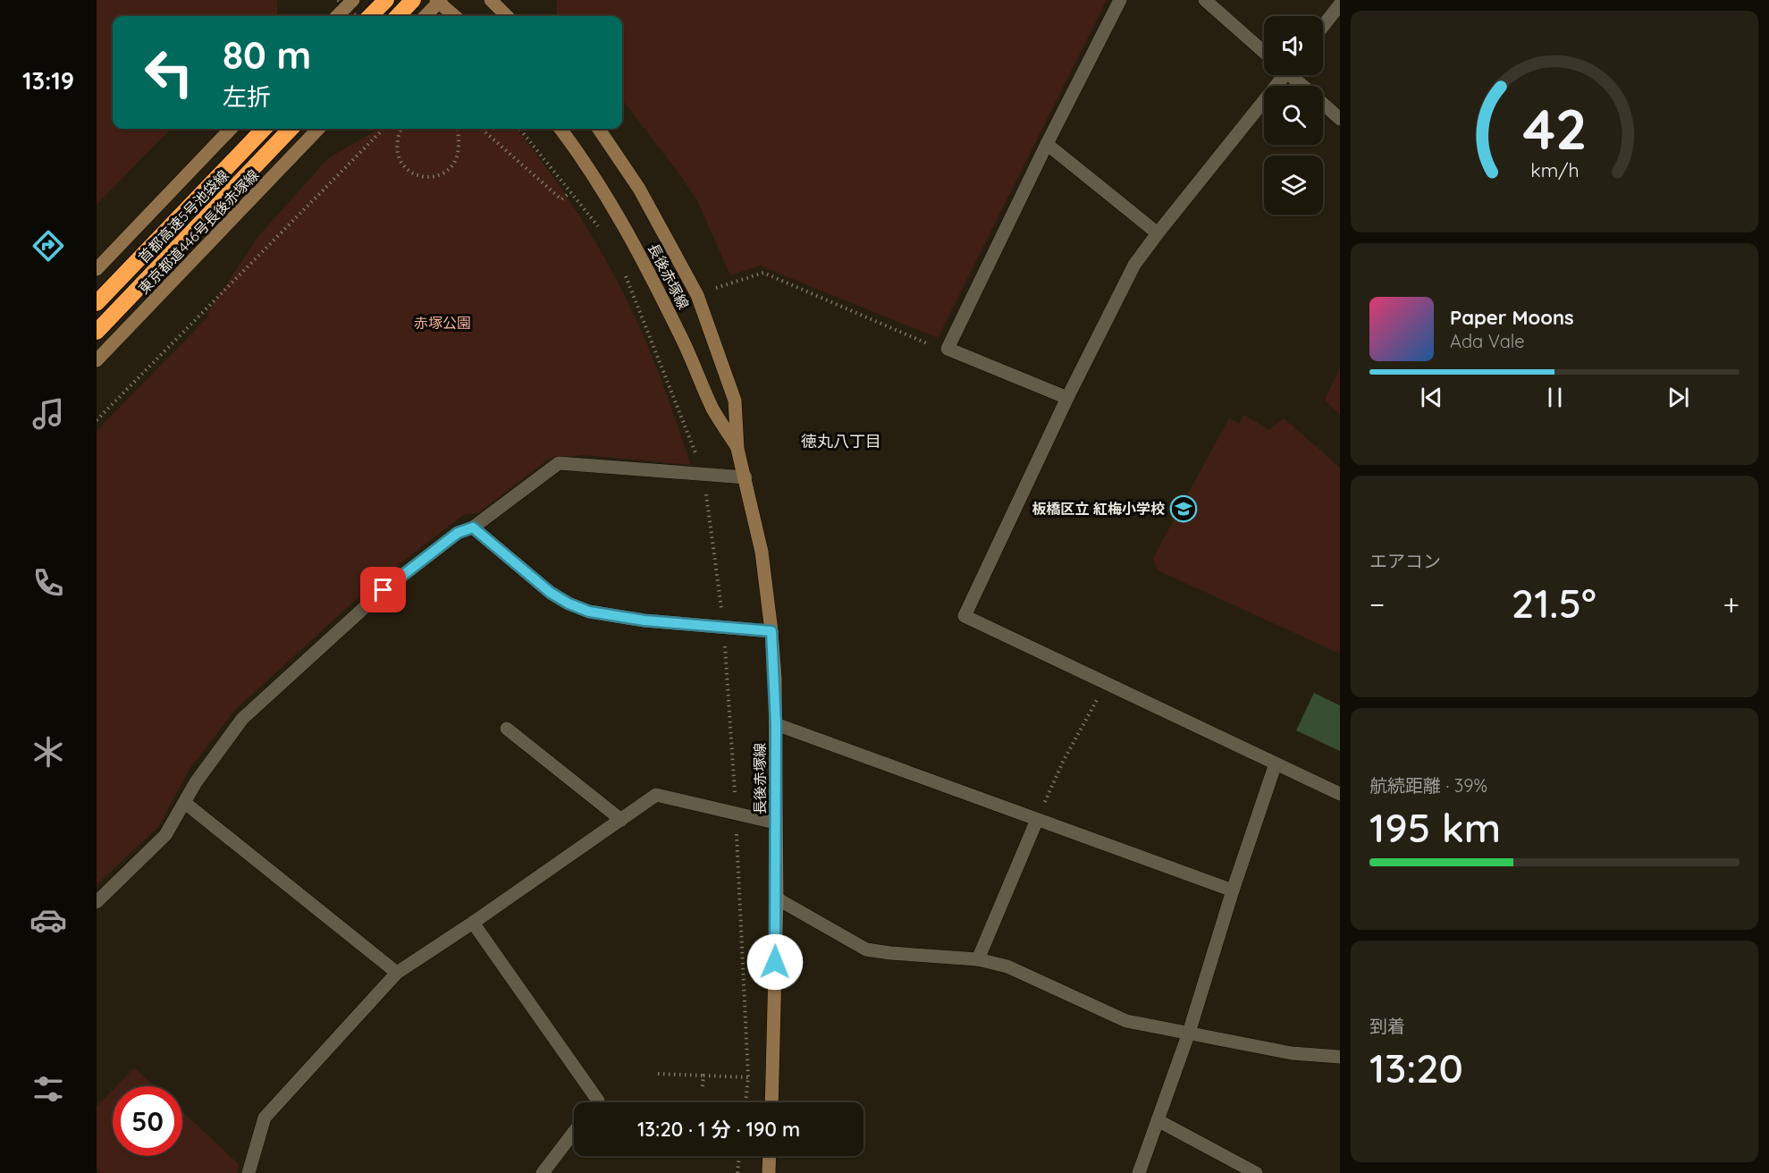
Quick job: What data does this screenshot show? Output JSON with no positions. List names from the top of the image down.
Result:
{
  "streets": {
    "highway": ["首都高速5号池袋線"],
    "main road": ["東京都道446号長後赤塚線", "長後赤塚線"]
  },
  "districts": ["徳丸八丁目"],
  "parks": ["赤塚公園"],
  "places": {
    "school or university": ["板橋区立 紅梅小学校"]
  },
  "page": {
    "tabs": "13:19",
    "turn": ["80 m", "左折"],
    "song": ["Paper Moons", "Ada Vale"],
    "tile": [
      "エアコン",
      ["航続距離 · 39%", "195 km"],
      ["到着", "13:20"]
    ],
    "heat": ["−", "21.5°", "+"],
    "limit": "50",
    "trip": "13:20 · 1 分 · 190 m",
    "gauge": ["42", "km/h"]
  }
}
